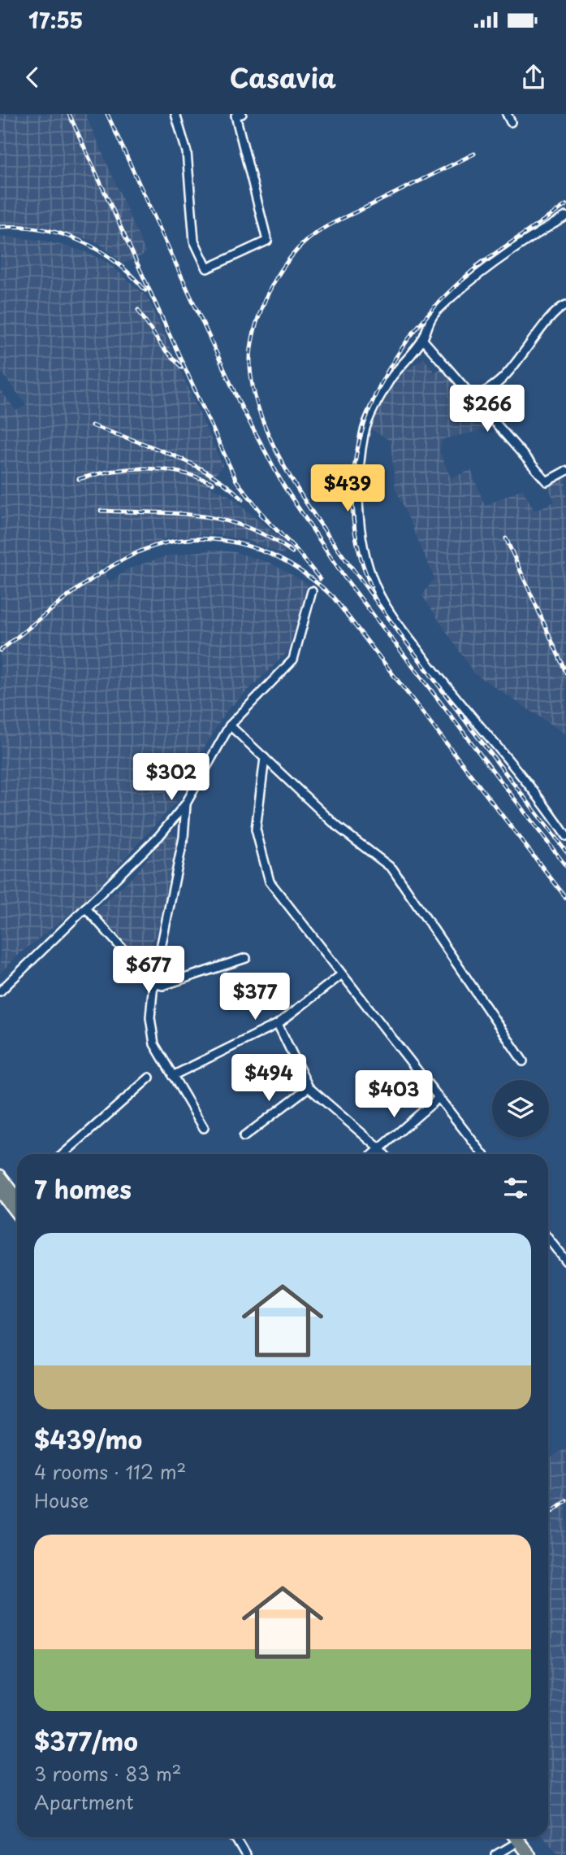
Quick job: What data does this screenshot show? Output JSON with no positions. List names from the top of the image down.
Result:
{
  "page": {
    "status": "17:55",
    "header": "Casavia",
    "price": [
      "$266",
      "$439",
      "$302",
      "$677",
      "$377",
      "$494",
      "$403"
    ],
    "heading": "7 homes",
    "list": [
      {
        "name": "$439/mo",
        "note": "4 rooms · 112 m² · House"
      },
      {
        "name": "$377/mo",
        "note": "3 rooms · 83 m² · Apartment"
      }
    ]
  }
}
